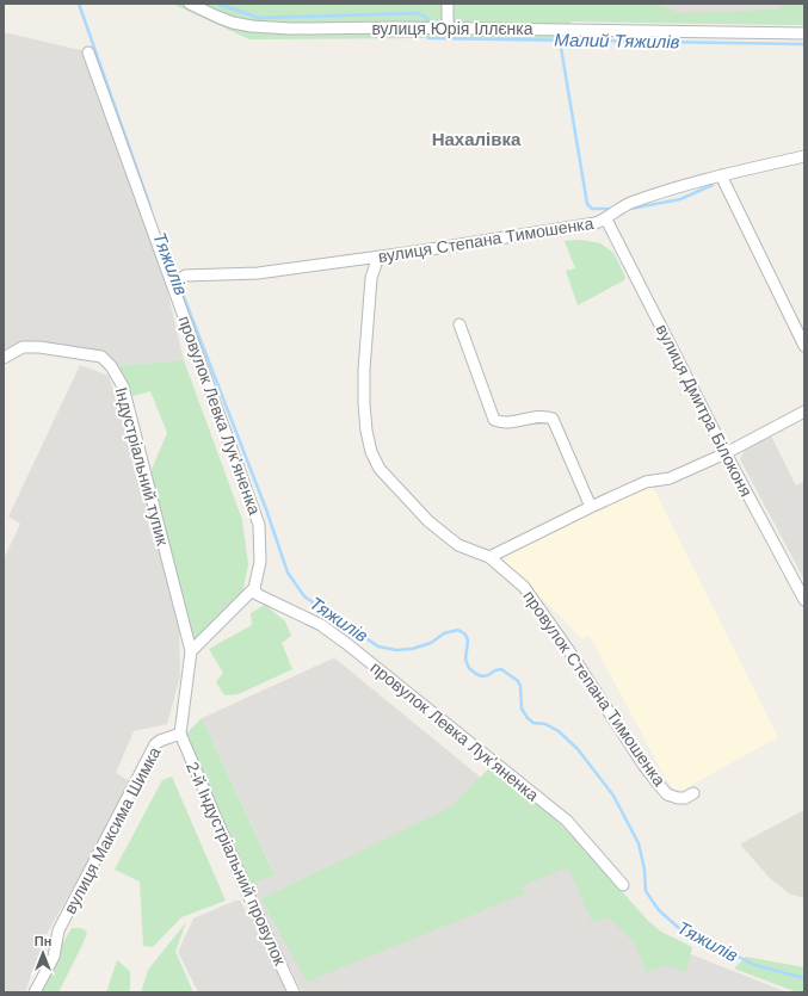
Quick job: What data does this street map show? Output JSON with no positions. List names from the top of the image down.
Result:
{
  "streets": {
    "street": [
      "вулиця Юрія Іллєнка",
      "вулиця Степана Тимошенка",
      "вулиця Дмитра Білоконя",
      "провулок Левка Лукʼяненка",
      "Індустріальний тупик",
      "провулок Степана Тимошенка",
      "вулиця Максима Шимка",
      "2-й Індустріальний провулок"
    ]
  },
  "crossings": [
    ["вулиця Степана Тимошенка", "вулиця Дмитра Білоконя"],
    ["вулиця Степана Тимошенка", "провулок Степана Тимошенка"],
    ["Індустріальний тупик", "вулиця Максима Шимка"],
    ["вулиця Максима Шимка", "2-й Індустріальний провулок"]
  ],
  "districts": ["Нахалівка"],
  "water": ["Малий Тяжилів", "Тяжилів"],
  "north": "top"
}
